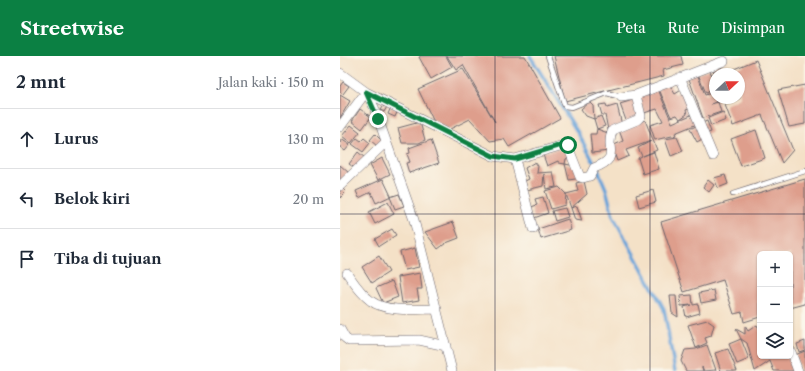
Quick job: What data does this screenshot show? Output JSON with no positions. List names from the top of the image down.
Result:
{
  "north": "right",
  "page": {
    "header": "Streetwise",
    "nav": ["Peta", "Rute", "Disimpan"],
    "heading": ["2 mnt", "Jalan kaki · 150 m"],
    "list": [
      ["Lurus", "130 m"],
      ["Belok kiri", "20 m"],
      "Tiba di tujuan"
    ],
    "map_buttons": ["+", "−"]
  }
}
